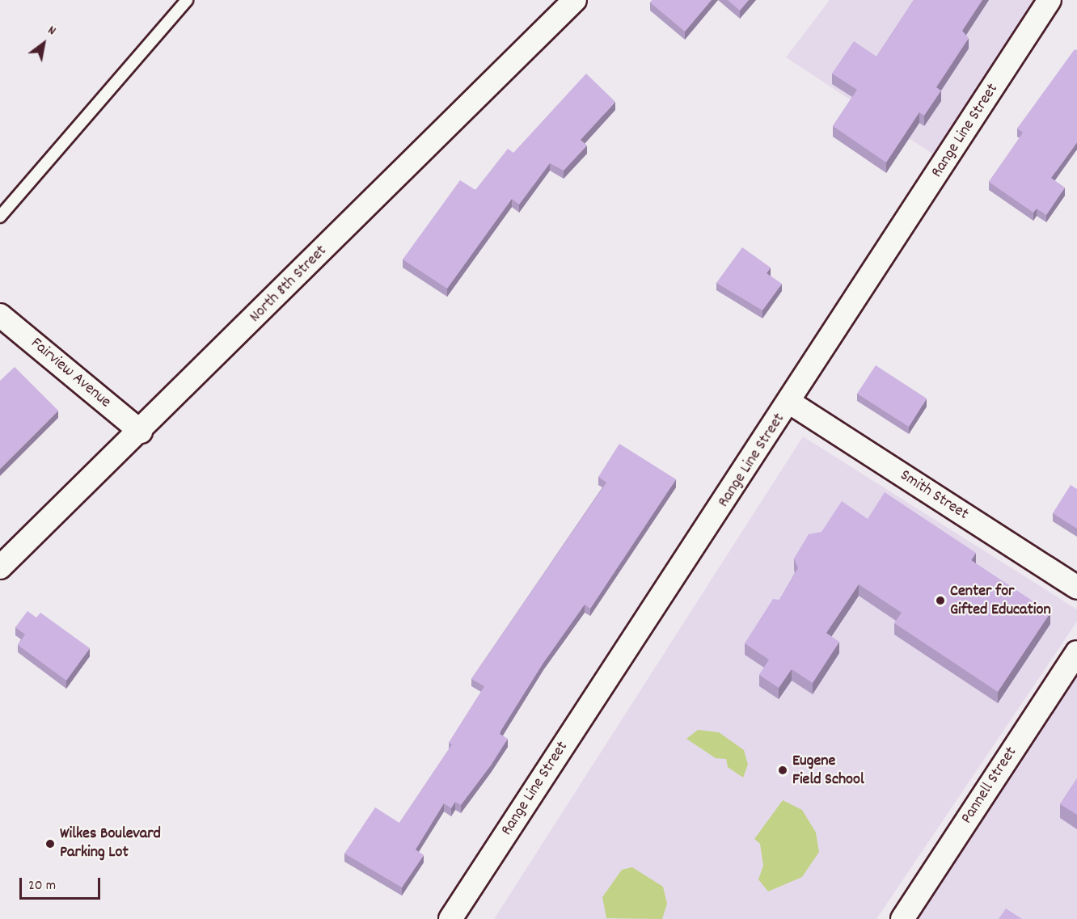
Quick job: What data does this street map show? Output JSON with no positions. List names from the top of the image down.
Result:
{
  "streets": {
    "street": [
      "Range Line Street",
      "North 8th Street",
      "Fairview Avenue",
      "Smith Street",
      "Pannell Street"
    ]
  },
  "crossings": [
    ["Range Line Street", "Smith Street"],
    ["North 8th Street", "Fairview Avenue"]
  ],
  "places": ["Center for Gifted Education", "Eugene Field School", "Wilkes Boulevard Parking Lot"],
  "scale_bar": "20 m",
  "north": "top right"
}
